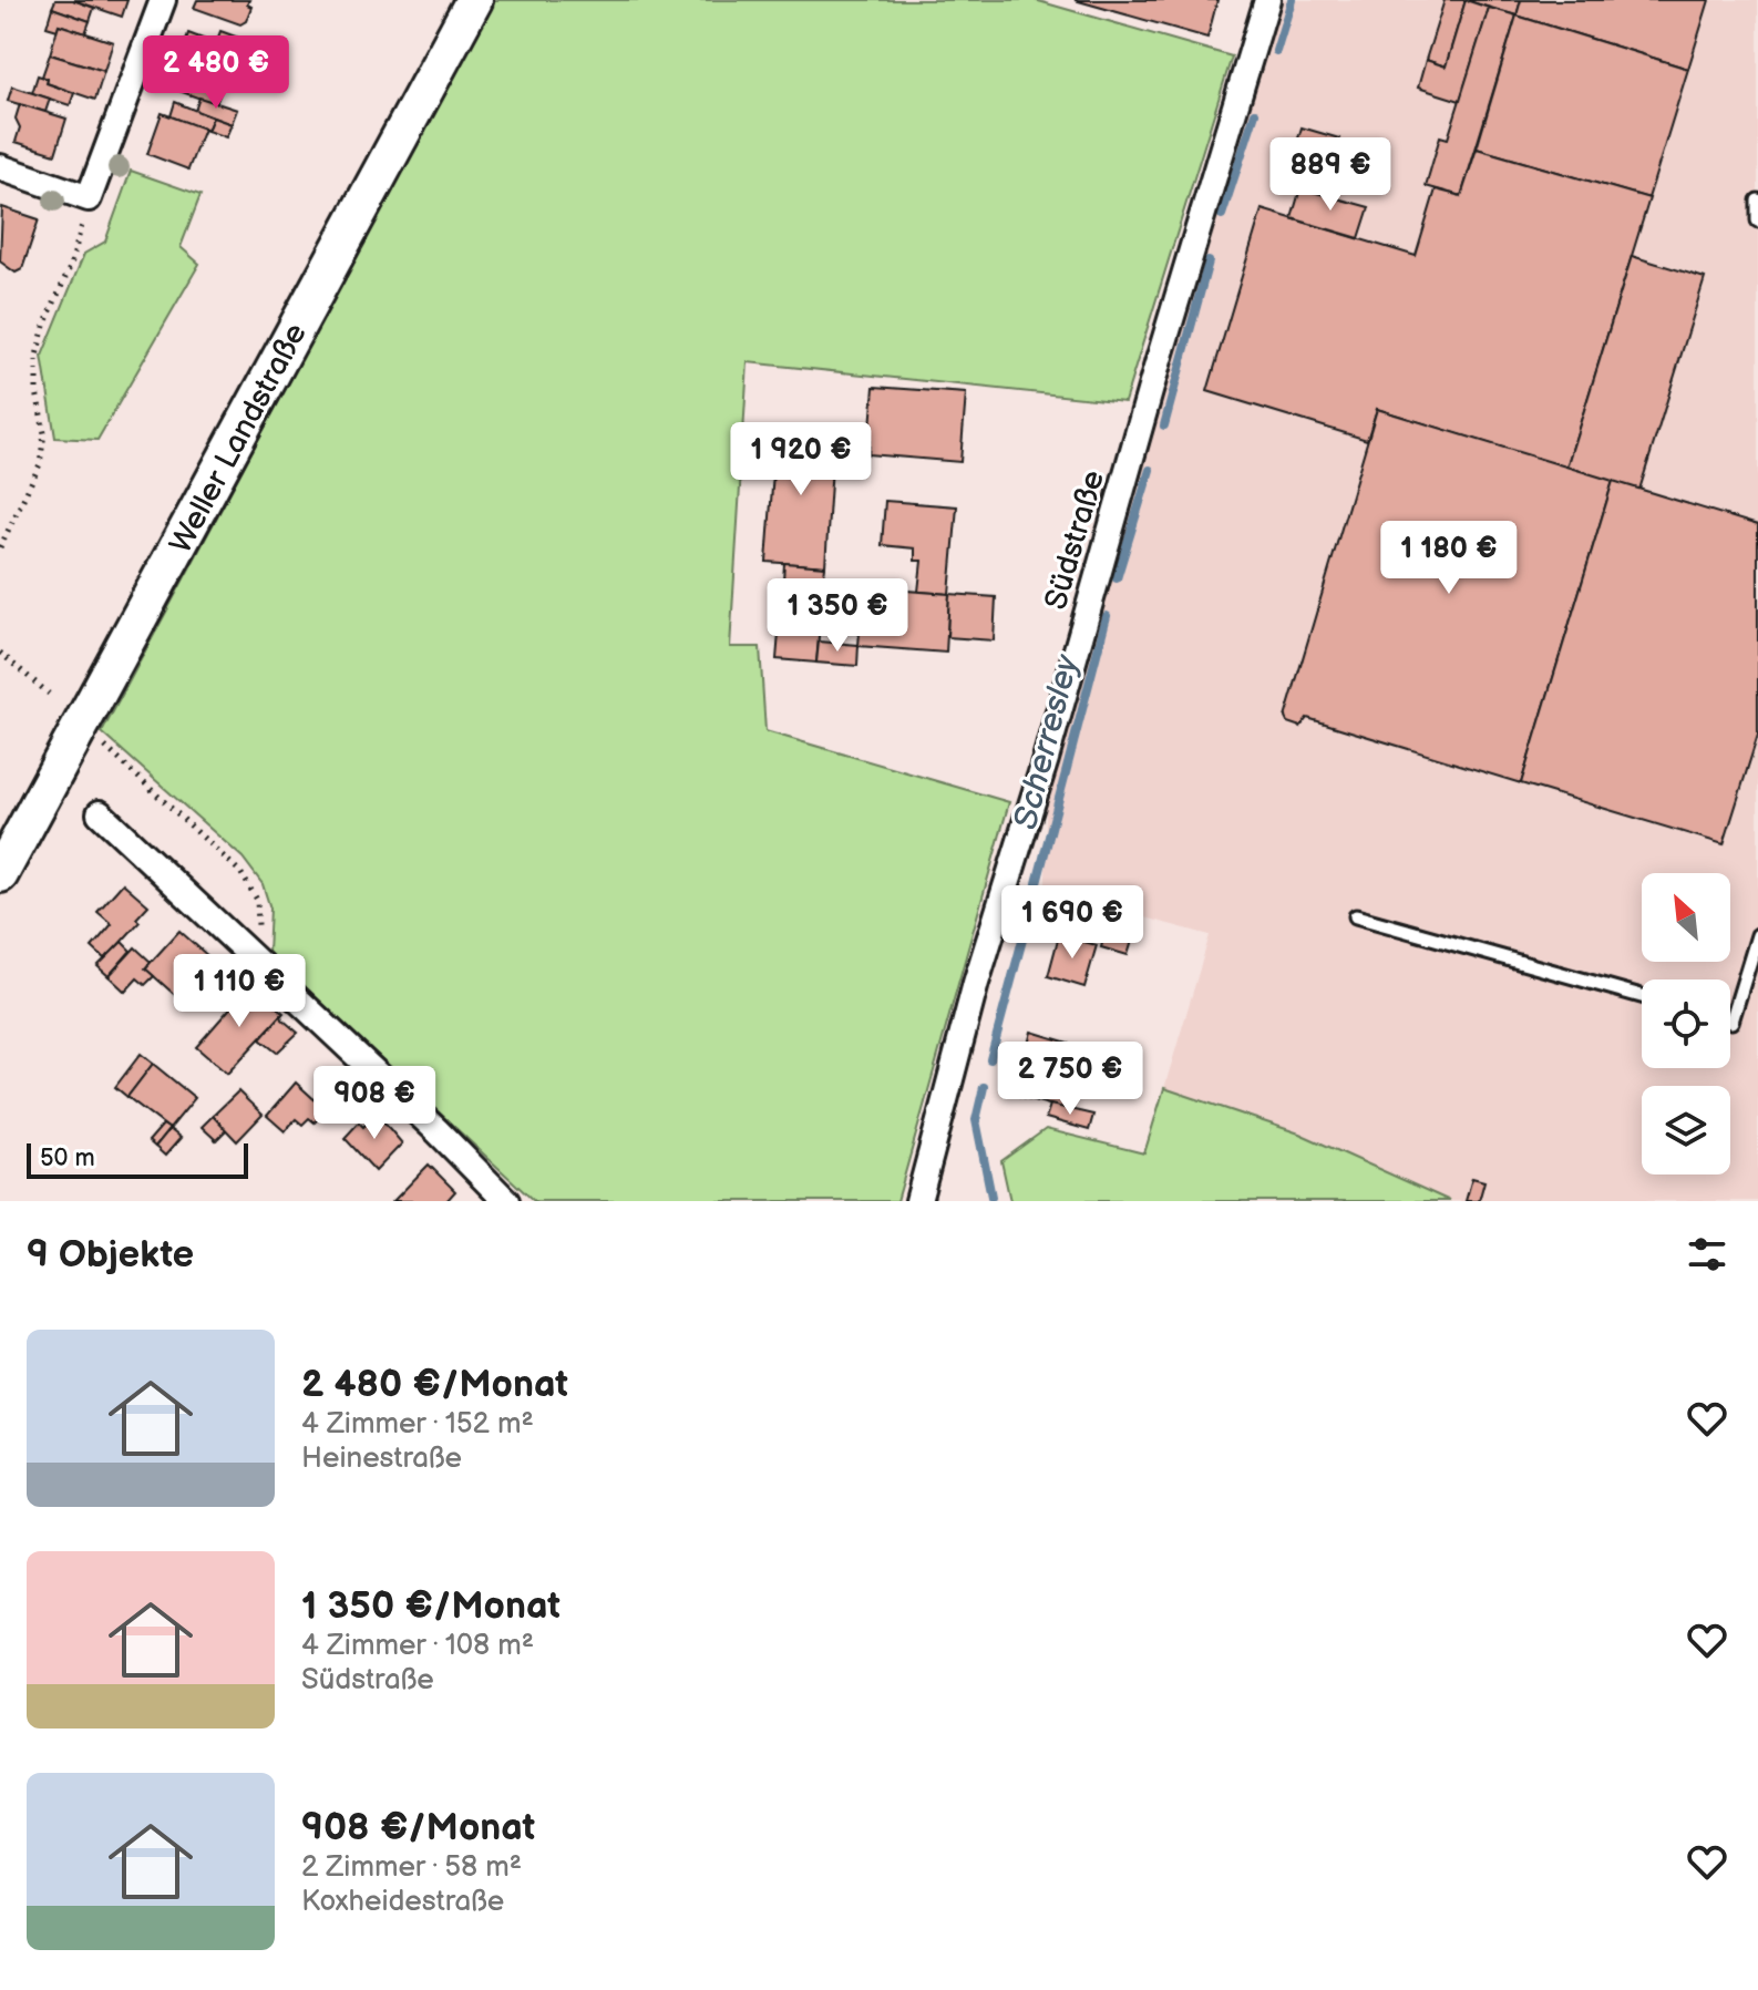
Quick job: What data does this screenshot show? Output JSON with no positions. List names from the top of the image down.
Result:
{
  "streets": {
    "main road": ["Weller Landstraße"],
    "street": ["Südstraße"]
  },
  "water": ["Scherresley"],
  "scale_bar": "50 m",
  "north": "top left",
  "page": {
    "price": [
      "2 480 €",
      "889 €",
      "1 920 €",
      "1 180 €",
      "1 350 €",
      "1 690 €",
      "1 110 €",
      "2 750 €",
      "908 €"
    ],
    "scale": "50 m",
    "heading": "9 Objekte",
    "list": [
      {
        "name": "2 480 €/Monat",
        "note": "4 Zimmer · 152 m² · Heinestraße"
      },
      {
        "name": "1 350 €/Monat",
        "note": "4 Zimmer · 108 m² · Südstraße"
      },
      {
        "name": "908 €/Monat",
        "note": "2 Zimmer · 58 m² · Koxheidestraße"
      }
    ]
  }
}
